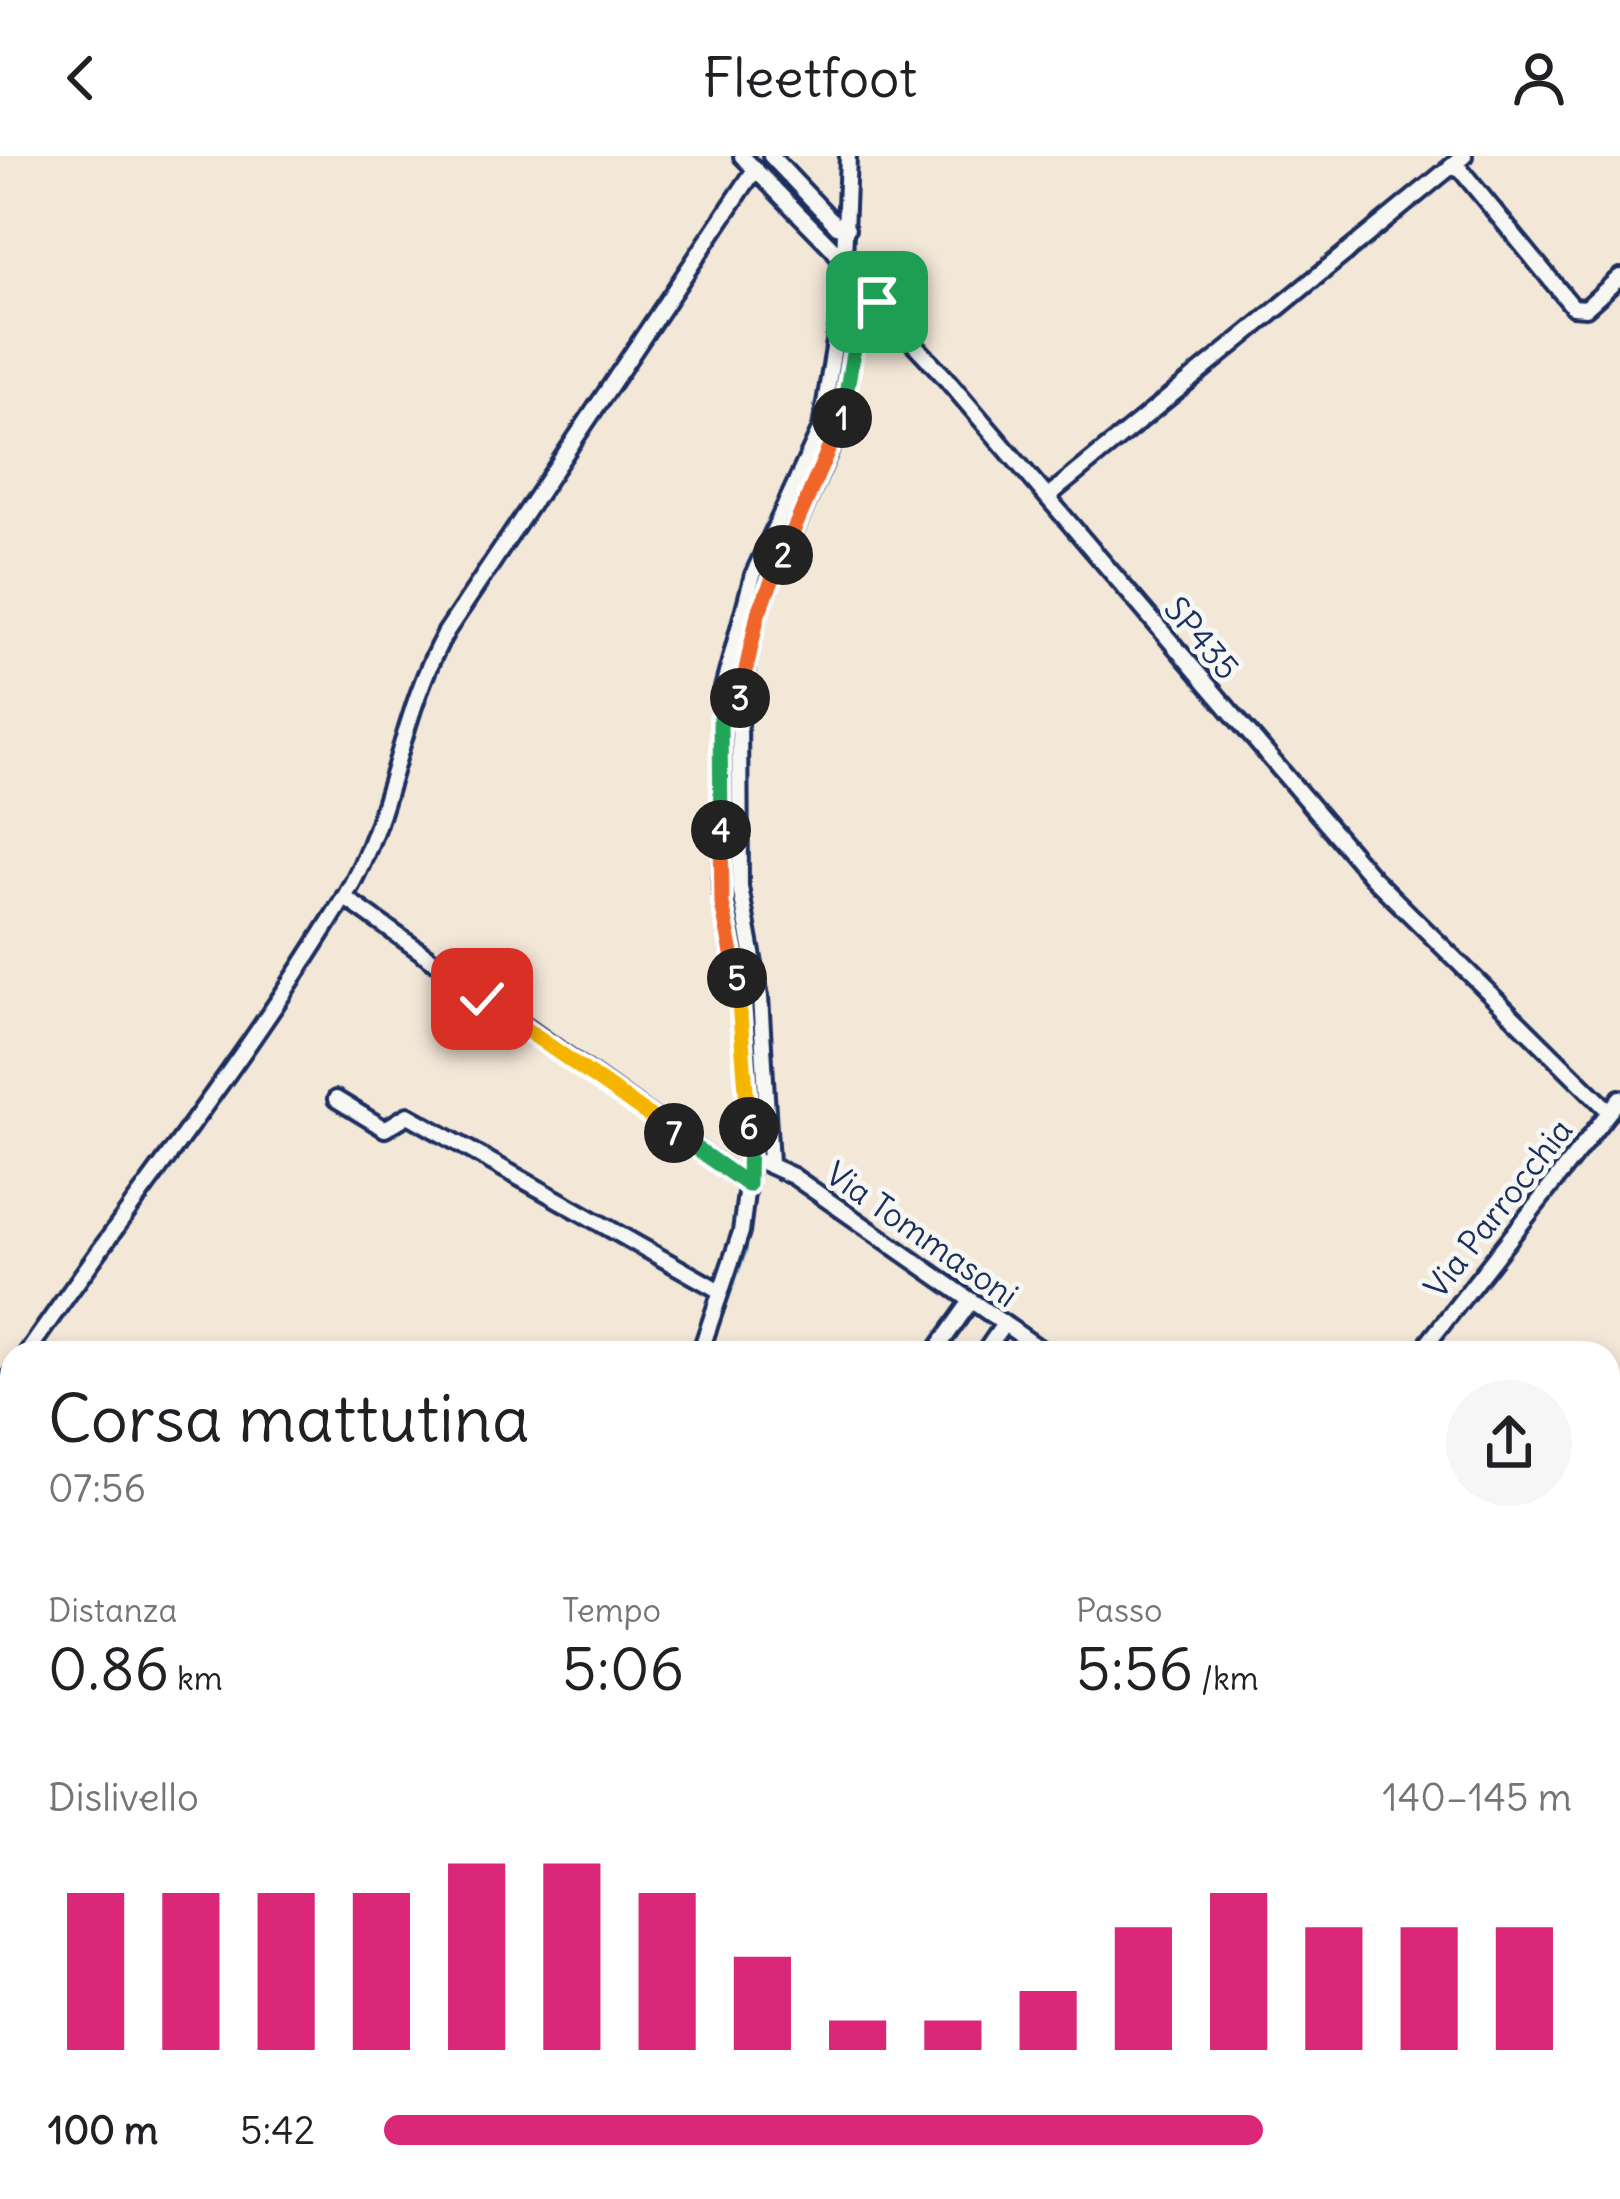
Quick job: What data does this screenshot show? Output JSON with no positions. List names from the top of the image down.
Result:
{
  "streets": {
    "street": ["SP435", "Via Parrocchia", "Via Tommasoni"]
  },
  "crossings": [
    ["SP435", "Via Parrocchia"]
  ],
  "page": {
    "header": "Fleetfoot",
    "pins": [
      "1",
      "2",
      "3",
      "4",
      "5",
      "6",
      "7"
    ],
    "heading": ["Corsa mattutina", "07:56"],
    "stats": [
      ["Distanza", "0.86 km"],
      ["Tempo", "5:06"],
      ["Passo", "5:56 /km"]
    ],
    "chart": ["Dislivello", "140–145 m"],
    "list": [
      {
        "name": "100 m",
        "note": "5:42"
      }
    ]
  }
}
